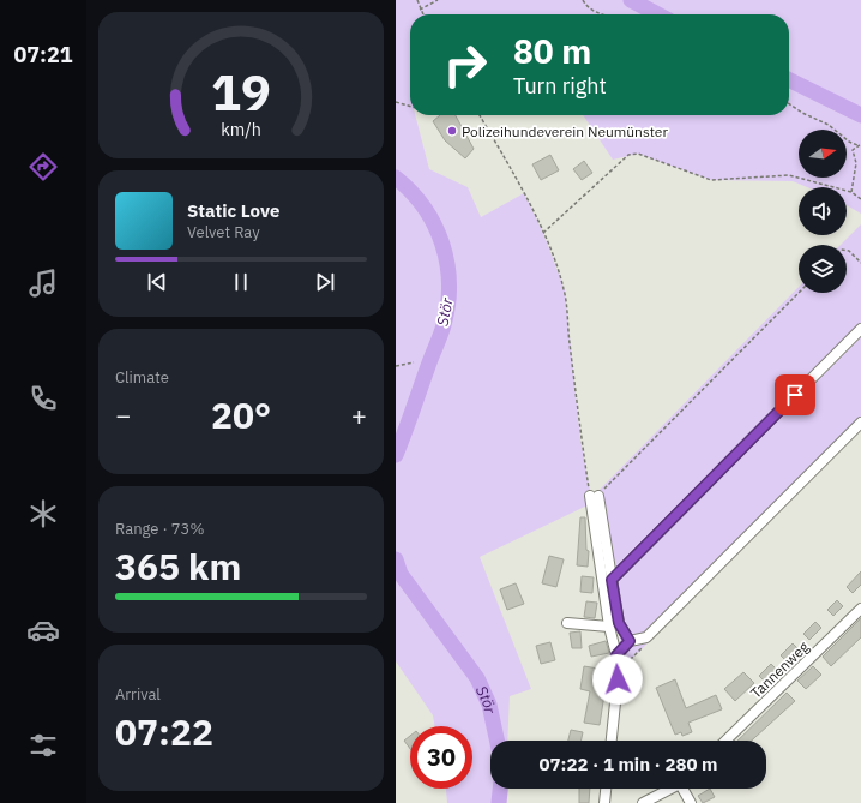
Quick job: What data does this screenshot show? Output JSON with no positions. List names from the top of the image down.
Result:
{
  "streets": {
    "street": ["Tannenweg"]
  },
  "water": ["Stör"],
  "places": ["Polizeihundeverein Neumünster"],
  "north": "right",
  "page": {
    "tabs": "07:21",
    "turn": ["80 m", "Turn right"],
    "song": ["Static Love", "Velvet Ray"],
    "tile": [
      "Climate",
      ["Range · 73%", "365 km"],
      ["Arrival", "07:22"]
    ],
    "heat": ["−", "20°", "+"],
    "limit": "30",
    "trip": "07:22 · 1 min · 280 m",
    "gauge": ["19", "km/h"]
  }
}
